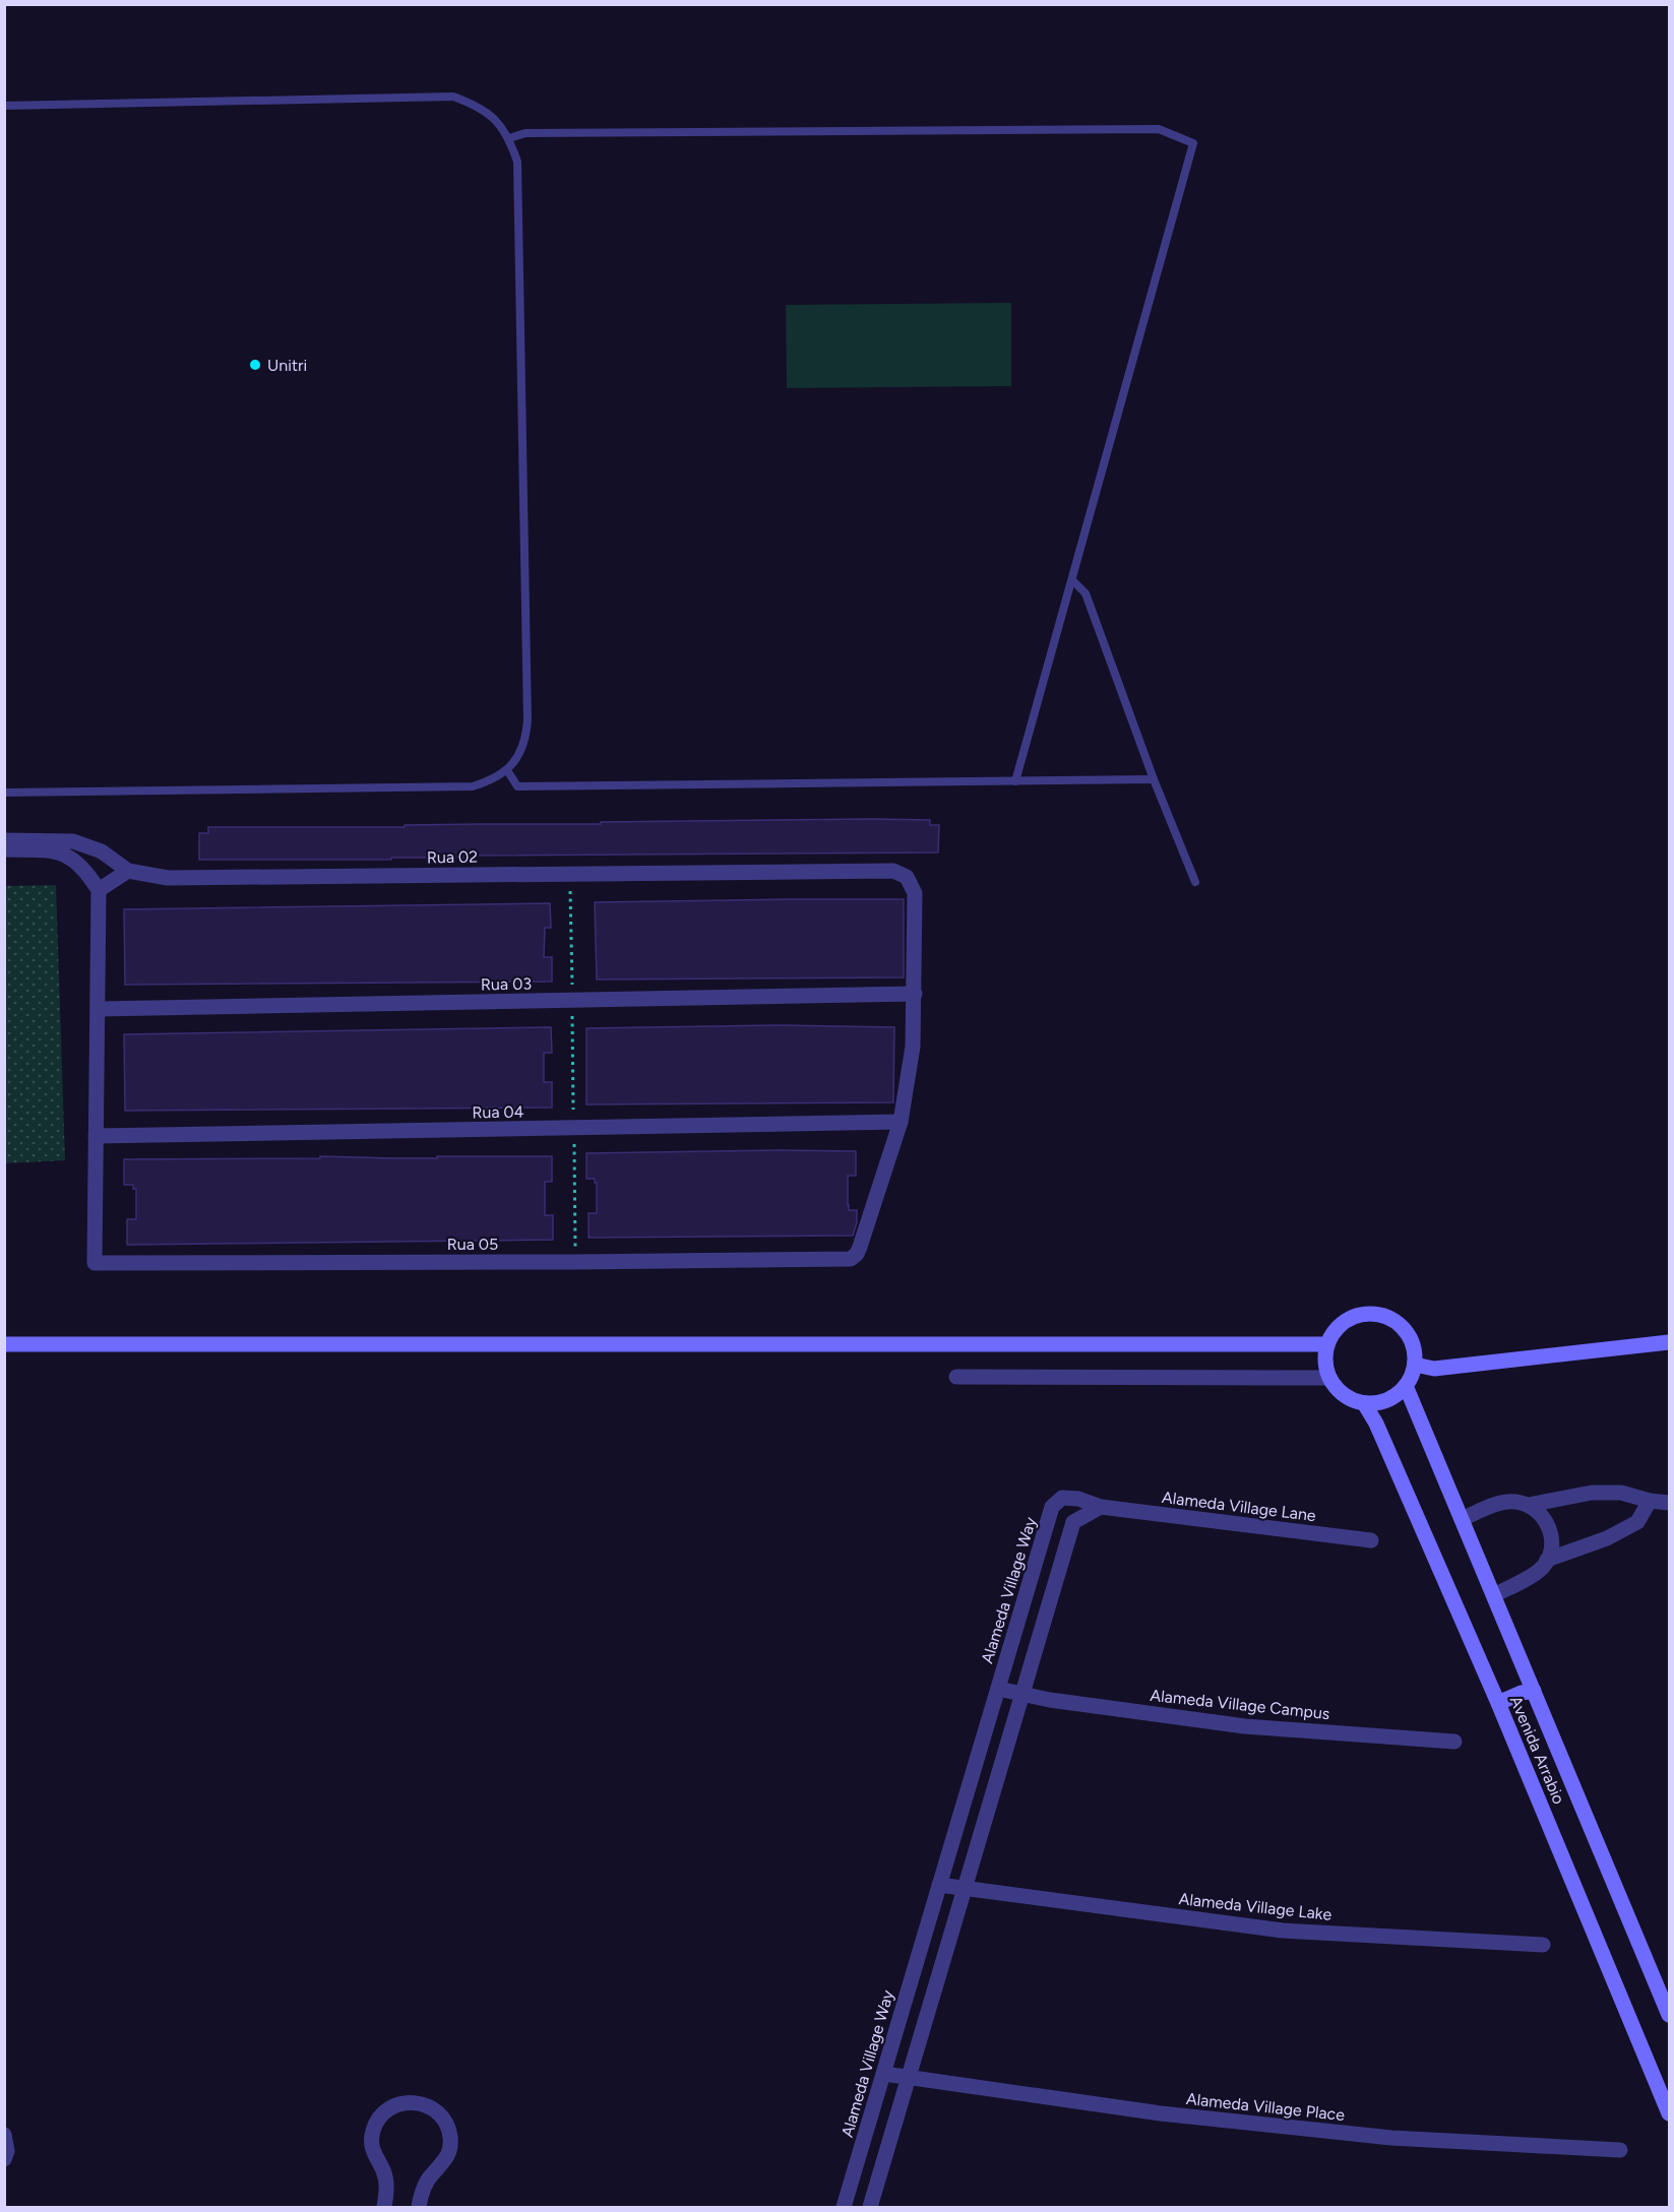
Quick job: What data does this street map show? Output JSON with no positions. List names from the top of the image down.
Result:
{
  "streets": {
    "street": [
      "Rua 02",
      "Rua 03",
      "Rua 04",
      "Rua 05",
      "Alameda Village Lane",
      "Alameda Village Way",
      "Alameda Village Campus",
      "Avenida Arrabio",
      "Alameda Village Lake",
      "Alameda Village Place"
    ]
  },
  "crossings": [
    ["Rua 02", "Rua 03"],
    ["Rua 04", "Rua 05"],
    ["Alameda Village Lane", "Alameda Village Way"],
    ["Alameda Village Way", "Alameda Village Campus"],
    ["Alameda Village Way", "Alameda Village Lake"],
    ["Alameda Village Way", "Alameda Village Place"]
  ],
  "places": ["Unitri"]
}
